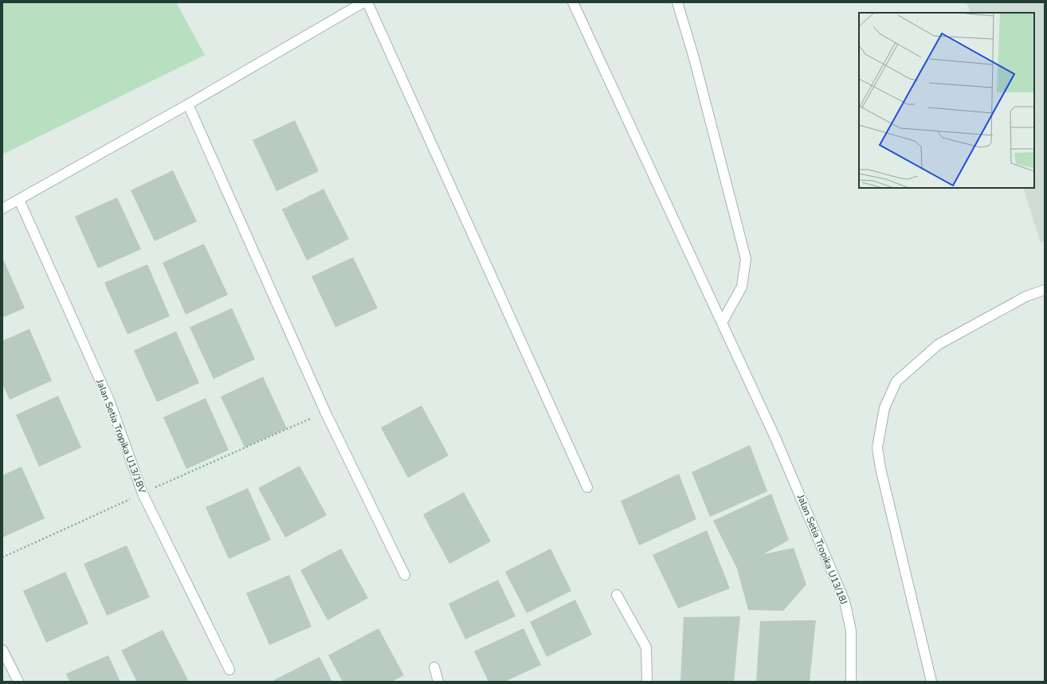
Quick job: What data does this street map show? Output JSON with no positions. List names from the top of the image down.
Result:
{
  "streets": {
    "street": ["Jalan Setia Tropika U13/18V", "Jalan Setia Tropika U13/18J"]
  }
}
